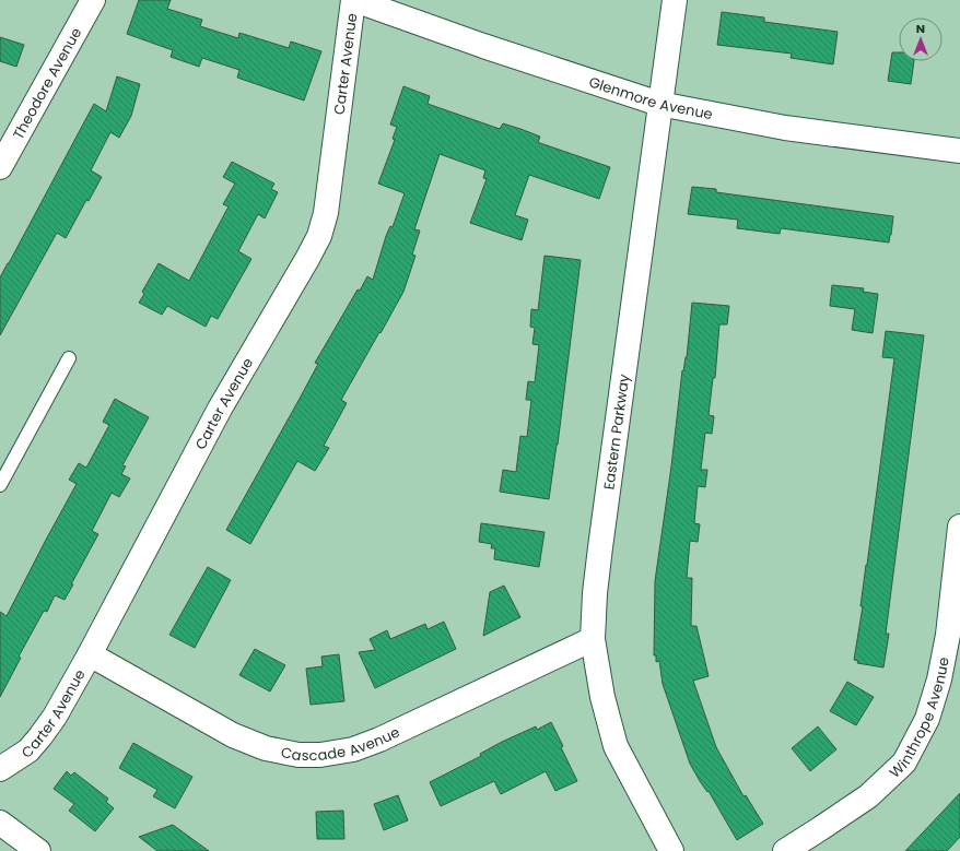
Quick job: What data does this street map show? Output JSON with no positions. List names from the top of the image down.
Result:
{
  "streets": {
    "street": [
      "Carter Avenue",
      "Theodore Avenue",
      "Glenmore Avenue",
      "Eastern Parkway",
      "Winthrope Avenue",
      "Cascade Avenue"
    ]
  },
  "crossings": [
    ["Carter Avenue", "Glenmore Avenue"],
    ["Carter Avenue", "Cascade Avenue"],
    ["Glenmore Avenue", "Eastern Parkway"],
    ["Eastern Parkway", "Cascade Avenue"]
  ],
  "north": "top"
}
